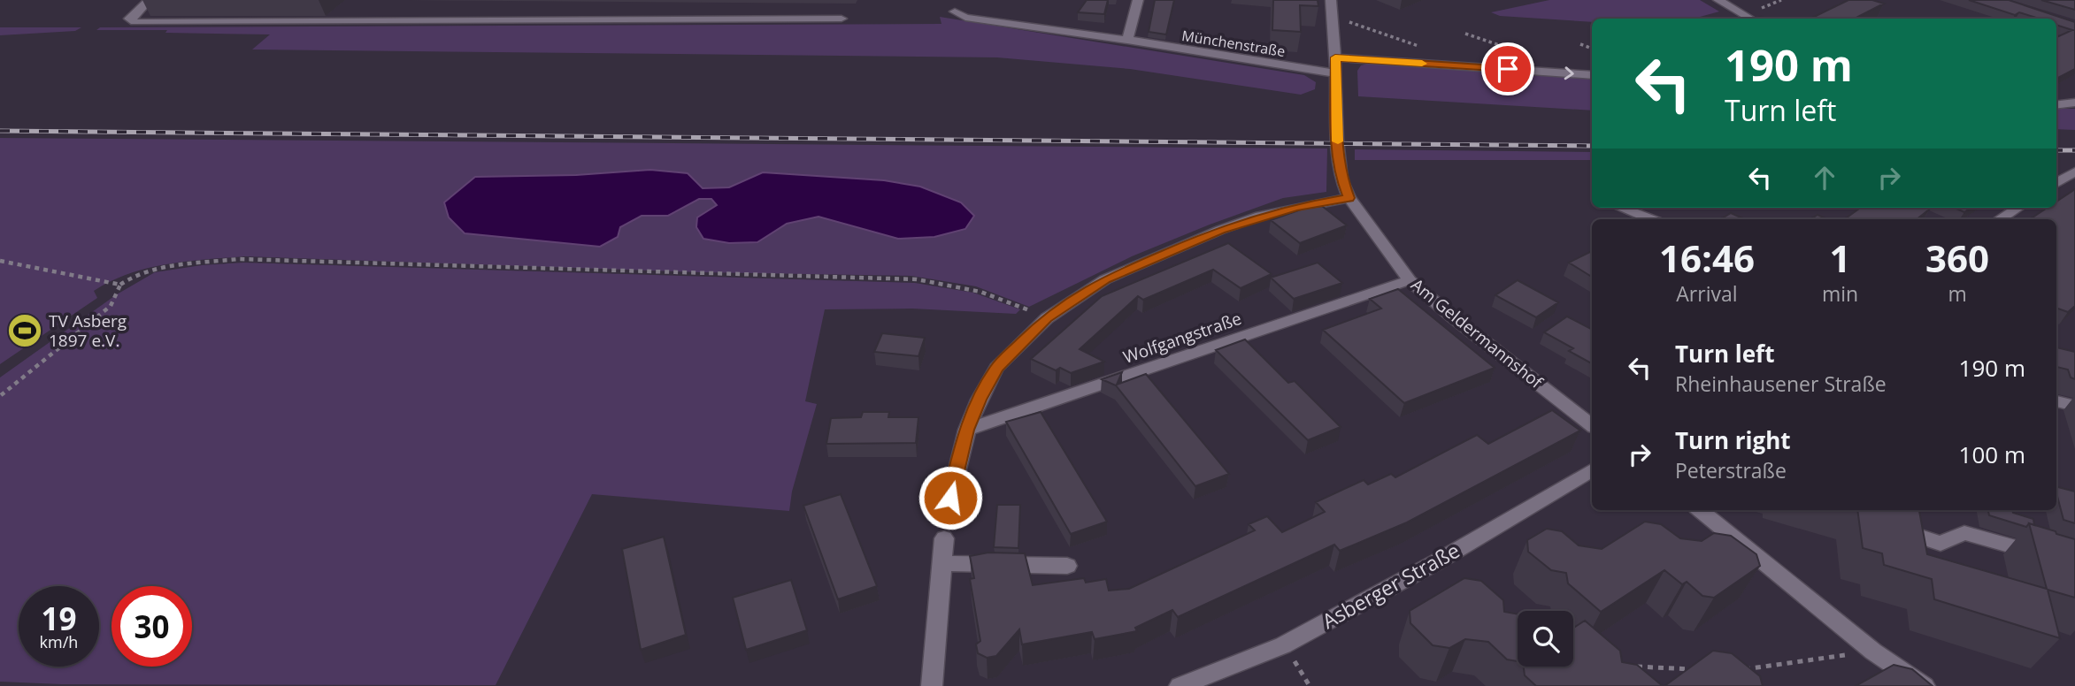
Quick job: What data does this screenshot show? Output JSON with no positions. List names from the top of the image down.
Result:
{
  "streets": {
    "street": [
      "Münchenstraße",
      "Am Geldermannshof",
      "Wolfgangstraße",
      "Asberger Straße"
    ]
  },
  "crossings": [
    ["Münchenstraße", "Am Geldermannshof"],
    ["Am Geldermannshof", "Wolfgangstraße"]
  ],
  "places": {
    "sports": ["TV Asberg 1897 e.V."]
  },
  "page": {
    "turn": ["190 m", "Turn left"],
    "eta": [
      "16:46",
      "Arrival",
      "1",
      "min",
      "360",
      "m"
    ],
    "list": [
      {
        "name": "Turn left",
        "note": "Rheinhausener Straße",
        "value": "190 m"
      },
      {
        "name": "Turn right",
        "note": "Peterstraße",
        "value": "100 m"
      }
    ],
    "speed": "19 km/h",
    "limit": "30"
  }
}
